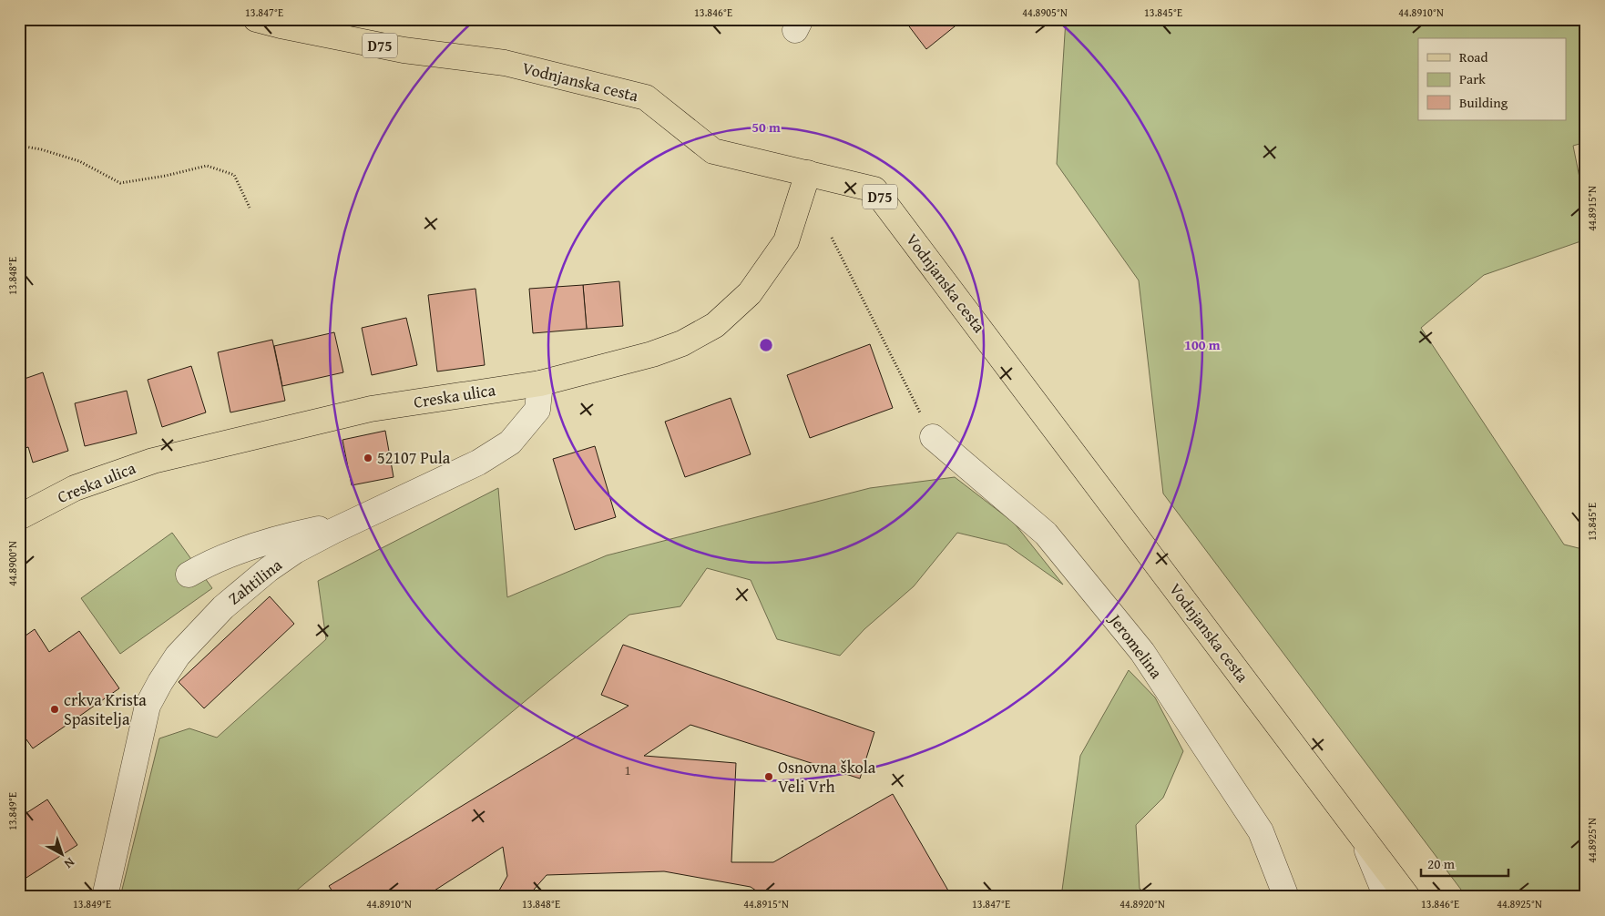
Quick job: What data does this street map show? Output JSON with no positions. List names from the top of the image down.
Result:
{
  "streets": {
    "main road": ["D75", "Vodnjanska cesta", "Creska ulica"],
    "street": ["Zahtilina", "Jeromelina"]
  },
  "crossings": [
    ["Vodnjanska cesta", "Creska ulica"],
    ["Creska ulica", "Zahtilina"]
  ],
  "places": ["52107 Pula", "crkva Krista Spasitelja", "Osnovna škola Veli Vrh"],
  "house_numbers": ["1"],
  "legend": ["Road", "Park", "Building"],
  "scale_bar": "20 m",
  "north": "bottom right",
  "coordinates": [
    "13.847°E",
    "13.846°E",
    "44.8905°N",
    "13.845°E",
    "44.8910°N",
    "44.8915°N",
    "13.848°E",
    "44.8900°N",
    "13.849°E",
    "44.8925°N",
    "44.8920°N"
  ],
  "rings": ["50 m", "100 m"]
}
